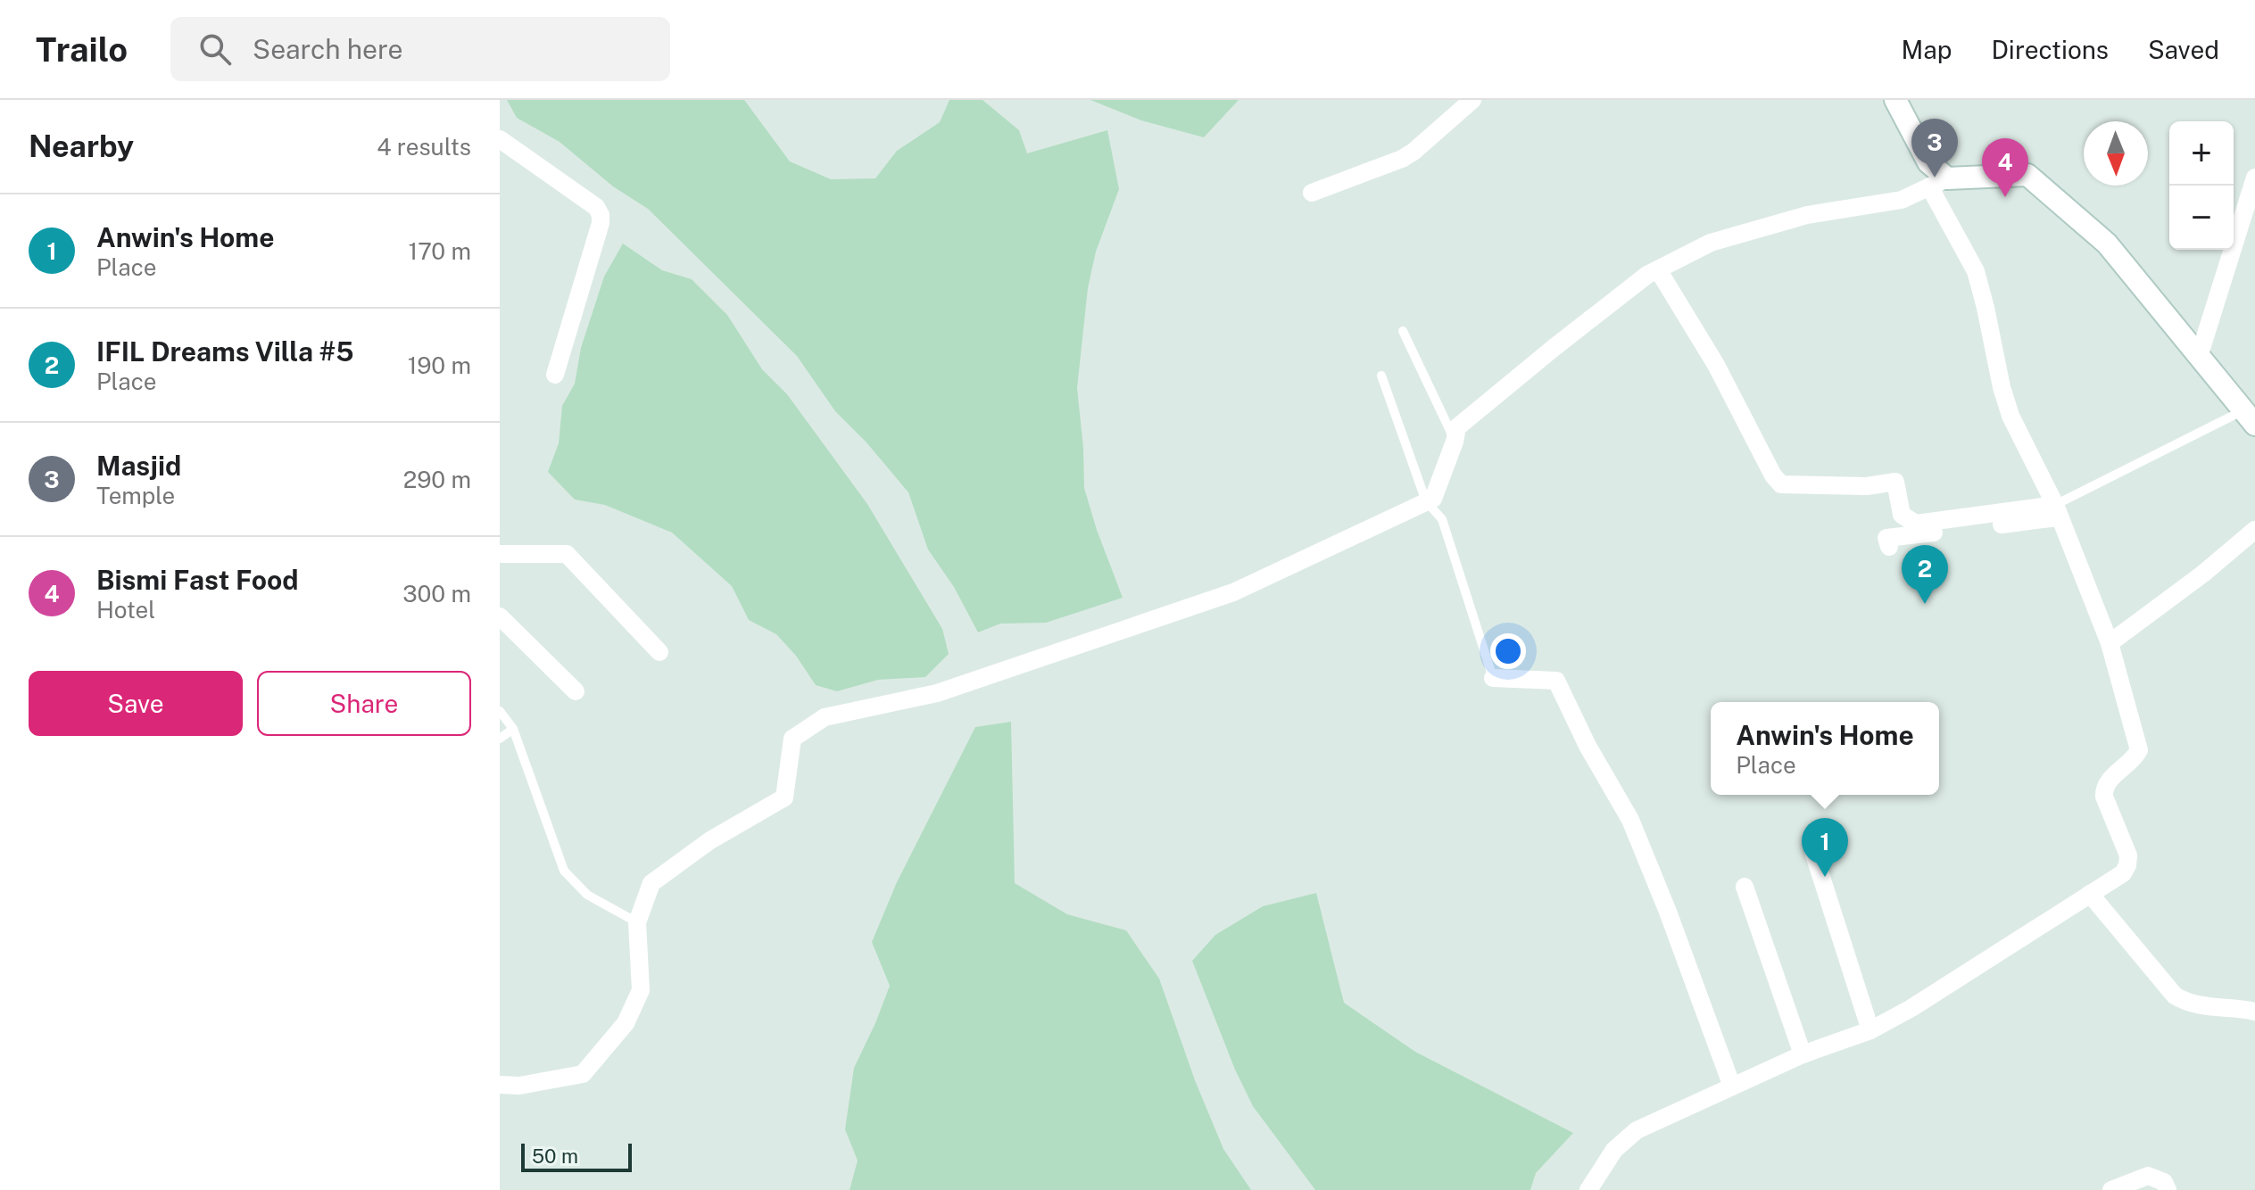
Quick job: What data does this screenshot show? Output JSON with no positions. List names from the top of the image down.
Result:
{
  "scale_bar": "50 m",
  "north": "bottom",
  "page": {
    "header": "Trailo",
    "search": "Search here",
    "nav": ["Map", "Directions", "Saved"],
    "heading": ["Nearby", "4 results"],
    "pins": [
      "3",
      "4",
      "2",
      "1"
    ],
    "map_buttons": ["+", "−"],
    "list": [
      {
        "mark": "1",
        "name": "Anwin's Home",
        "note": "Place",
        "value": "170 m"
      },
      {
        "mark": "2",
        "name": "IFIL Dreams Villa #5",
        "note": "Place",
        "value": "190 m"
      },
      {
        "mark": "3",
        "name": "Masjid",
        "note": "Temple",
        "value": "290 m"
      },
      {
        "mark": "4",
        "name": "Bismi Fast Food",
        "note": "Hotel",
        "value": "300 m"
      }
    ],
    "buttons": ["Save", "Share"],
    "popup": ["Anwin's Home", "Place"],
    "scale": "50 m"
  }
}
